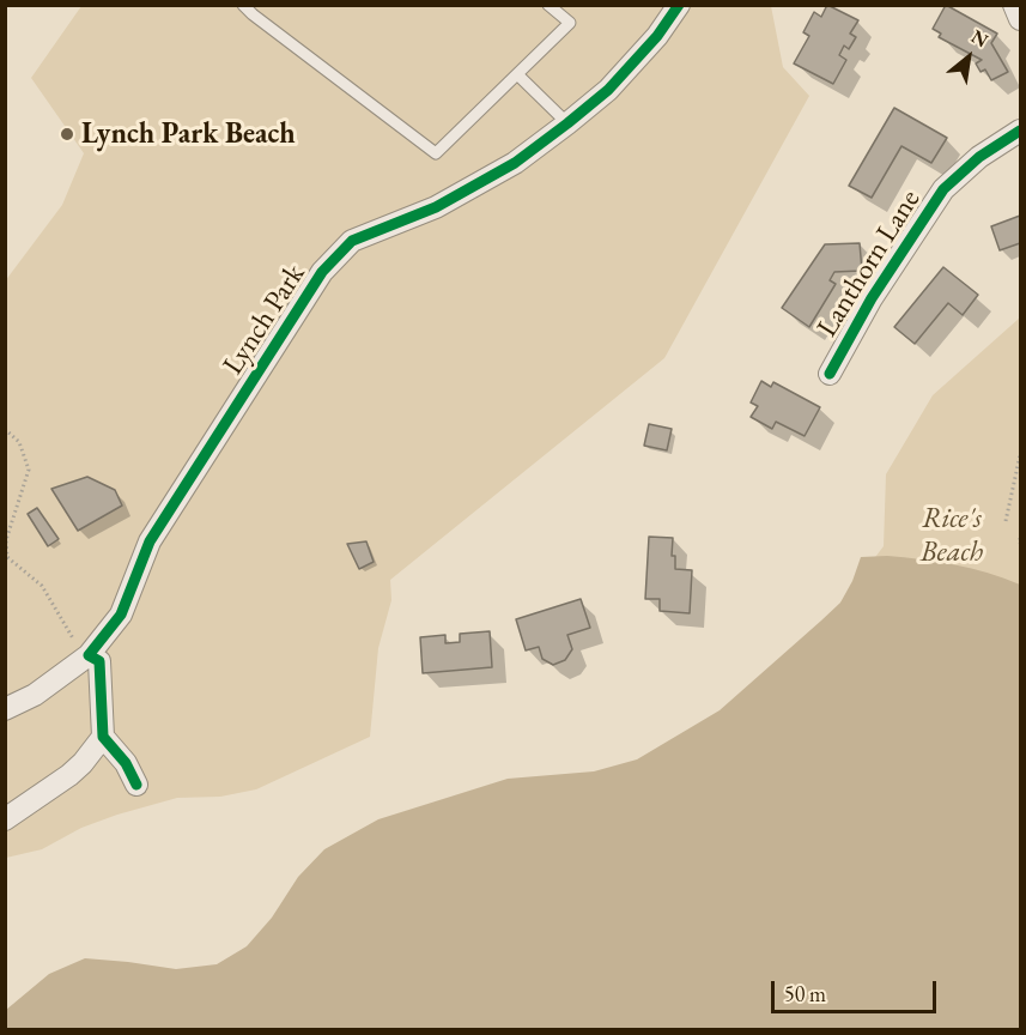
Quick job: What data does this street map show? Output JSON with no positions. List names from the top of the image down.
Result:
{
  "streets": {
    "street": ["Lanthorn Lane", "Lynch Park"]
  },
  "parks": ["Rice's Beach"],
  "places": ["Lynch Park Beach"],
  "scale_bar": "50 m",
  "north": "top right"
}
